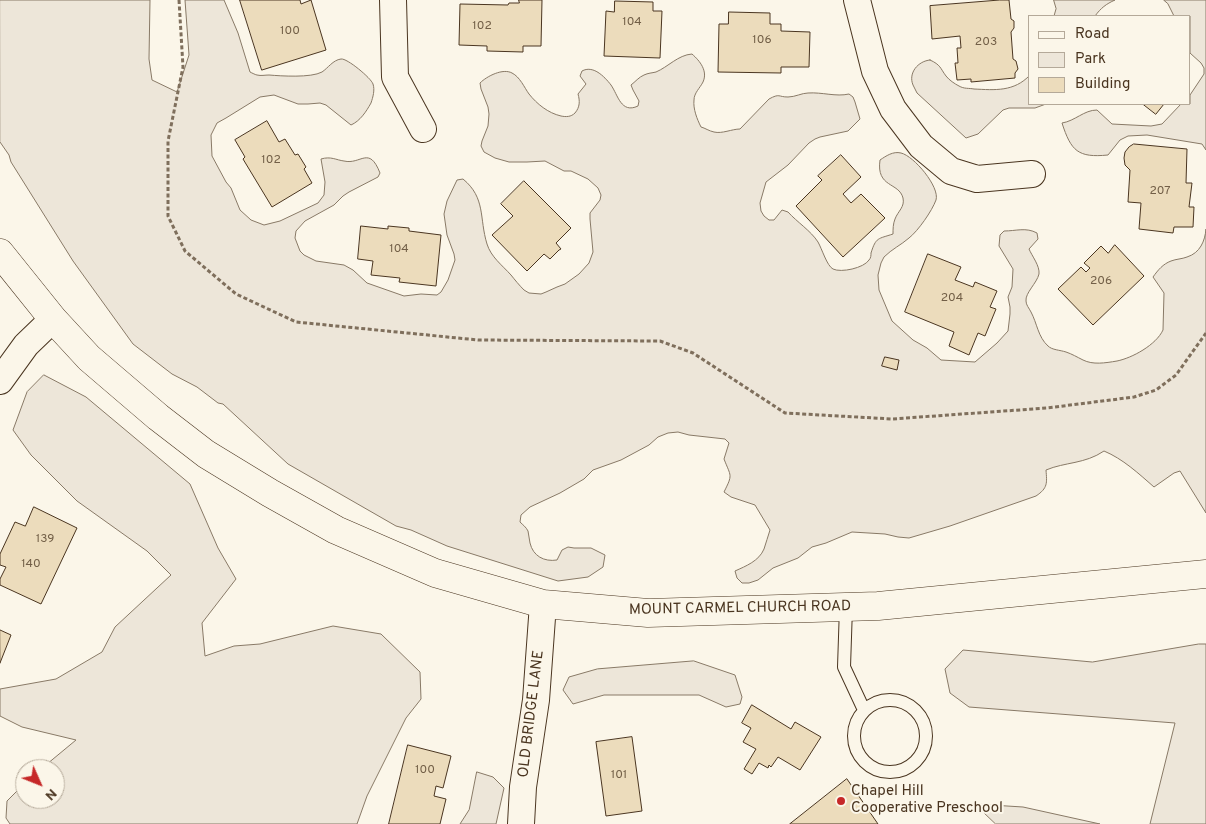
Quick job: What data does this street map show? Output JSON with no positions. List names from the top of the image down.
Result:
{
  "streets": {
    "main road": ["MOUNT CARMEL CHURCH ROAD"],
    "street": ["OLD BRIDGE LANE"]
  },
  "crossings": [
    ["MOUNT CARMEL CHURCH ROAD", "OLD BRIDGE LANE"]
  ],
  "places": ["Chapel Hill Cooperative Preschool"],
  "house_numbers": [
    "104",
    "102",
    "100",
    "106",
    "203",
    "102",
    "207",
    "104",
    "206",
    "204",
    "139",
    "140",
    "100",
    "101"
  ],
  "legend": ["Road", "Park", "Building"],
  "north": "bottom right"
}
